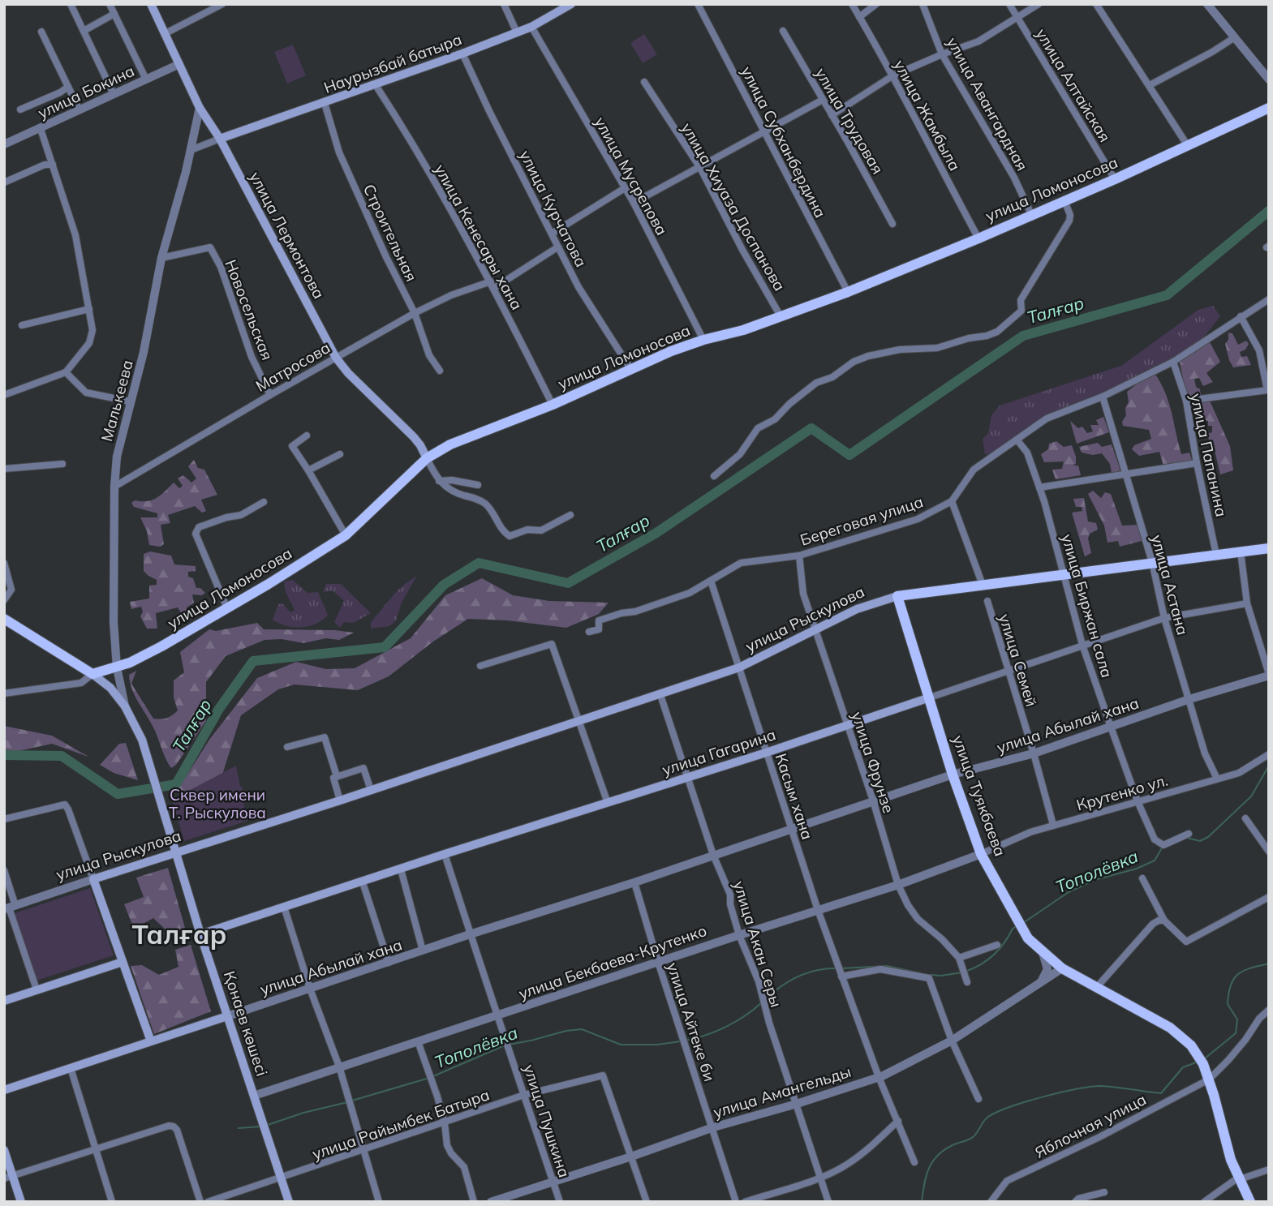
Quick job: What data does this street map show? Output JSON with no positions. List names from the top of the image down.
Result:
{
  "streets": {
    "main road": [
      "Наурызбай батыра",
      "улица Ломоносова",
      "улица Лермонтова",
      "улица Рыскулова",
      "улица Абылай хана",
      "улица Гагарина",
      "улица Туякбаева",
      "Қонаев көшесі"
    ],
    "street": [
      "улица Алтайская",
      "улица Бокина",
      "улица Авангардная",
      "улица Жамбыла",
      "улица Трудовая",
      "улица Субханбердина",
      "улица Мусрепова",
      "улица Хиуаза Доспанова",
      "улица Курчатова",
      "Строительная",
      "улица Кенесары хана",
      "Новосельская",
      "Матросова",
      "Малькеева",
      "улица Папанина",
      "Береговая улица",
      "улица Астана",
      "улица Биржан сала",
      "улица Семей",
      "улица Фрунзе",
      "Крутенко ул.",
      "Касым хана",
      "улица Акан Серы",
      "улица Бекбаева-Крутенко",
      "улица Айтеке би",
      "улица Амангельды",
      "улица Пушкина",
      "улица Райымбек Батыра",
      "Яблочная улица"
    ]
  },
  "crossings": [
    ["Наурызбай батыра", "улица Мусрепова"],
    ["Наурызбай батыра", "улица Курчатова"],
    ["Наурызбай батыра", "Строительная"],
    ["Наурызбай батыра", "улица Лермонтова"],
    ["Наурызбай батыра", "улица Кенесары хана"],
    ["улица Алтайская", "улица Ломоносова"],
    ["улица Бокина", "улица Лермонтова"],
    ["улица Авангардная", "улица Ломоносова"],
    ["улица Жамбыла", "улица Ломоносова"],
    ["улица Субханбердина", "улица Ломоносова"],
    ["улица Мусрепова", "улица Ломоносова"],
    ["улица Ломоносова", "улица Хиуаза Доспанова"],
    ["улица Ломоносова", "улица Курчатова"],
    ["улица Ломоносова", "улица Лермонтова"],
    ["улица Ломоносова", "улица Кенесары хана"],
    ["улица Ломоносова", "Малькеева"],
    ["улица Ломоносова", "Қонаев көшесі"],
    ["улица Курчатова", "Матросова"],
    ["Строительная", "Матросова"],
    ["улица Лермонтова", "Матросова"],
    ["улица Лермонтова", "Малькеева"],
    ["улица Кенесары хана", "Матросова"],
    ["Новосельская", "Матросова"],
    ["Новосельская", "Малькеева"],
    ["Матросова", "Малькеева"],
    ["Малькеева", "Қонаев көшесі"],
    ["улица Папанина", "Береговая улица"],
    ["улица Папанина", "улица Рыскулова"],
    ["Береговая улица", "улица Астана"],
    ["Береговая улица", "улица Биржан сала"],
    ["Береговая улица", "улица Фрунзе"],
    ["Береговая улица", "Касым хана"],
    ["улица Астана", "улица Рыскулова"],
    ["улица Астана", "улица Абылай хана"],
    ["улица Астана", "улица Гагарина"],
    ["улица Астана", "Крутенко ул."],
    ["улица Биржан сала", "улица Рыскулова"],
    ["улица Биржан сала", "улица Абылай хана"],
    ["улица Биржан сала", "улица Гагарина"],
    ["улица Биржан сала", "Крутенко ул."],
    ["улица Рыскулова", "улица Фрунзе"],
    ["улица Рыскулова", "улица Туякбаева"],
    ["улица Рыскулова", "Касым хана"],
    ["улица Рыскулова", "улица Акан Серы"],
    ["улица Рыскулова", "Қонаев көшесі"],
    ["улица Семей", "улица Абылай хана"],
    ["улица Семей", "улица Гагарина"],
    ["улица Семей", "Крутенко ул."],
    ["улица Абылай хана", "улица Фрунзе"],
    ["улица Абылай хана", "улица Туякбаева"],
    ["улица Абылай хана", "Касым хана"],
    ["улица Абылай хана", "улица Акан Серы"],
    ["улица Абылай хана", "улица Айтеке би"],
    ["улица Абылай хана", "Қонаев көшесі"],
    ["улица Абылай хана", "улица Пушкина"],
    ["улица Гагарина", "улица Фрунзе"],
    ["улица Гагарина", "улица Туякбаева"],
    ["улица Гагарина", "Касым хана"],
    ["улица Гагарина", "улица Акан Серы"],
    ["улица Гагарина", "Қонаев көшесі"],
    ["улица Гагарина", "улица Пушкина"],
    ["улица Фрунзе", "улица Бекбаева-Крутенко"],
    ["Крутенко ул.", "улица Туякбаева"],
    ["Крутенко ул.", "улица Бекбаева-Крутенко"],
    ["улица Туякбаева", "улица Бекбаева-Крутенко"],
    ["улица Туякбаева", "улица Амангельды"],
    ["улица Туякбаева", "Яблочная улица"],
    ["Касым хана", "улица Бекбаева-Крутенко"],
    ["улица Акан Серы", "улица Бекбаева-Крутенко"],
    ["улица Акан Серы", "улица Амангельды"],
    ["улица Бекбаева-Крутенко", "улица Айтеке би"],
    ["улица Бекбаева-Крутенко", "Қонаев көшесі"],
    ["улица Бекбаева-Крутенко", "улица Пушкина"],
    ["улица Айтеке би", "улица Амангельды"],
    ["Қонаев көшесі", "улица Райымбек Батыра"],
    ["улица Амангельды", "улица Пушкина"],
    ["улица Амангельды", "улица Райымбек Батыра"],
    ["улица Пушкина", "улица Райымбек Батыра"]
  ],
  "districts": ["Талғар"],
  "water": ["Талғар", "Тополёвка"],
  "parks": ["Сквер имени Т. Рыскулова"]
}
